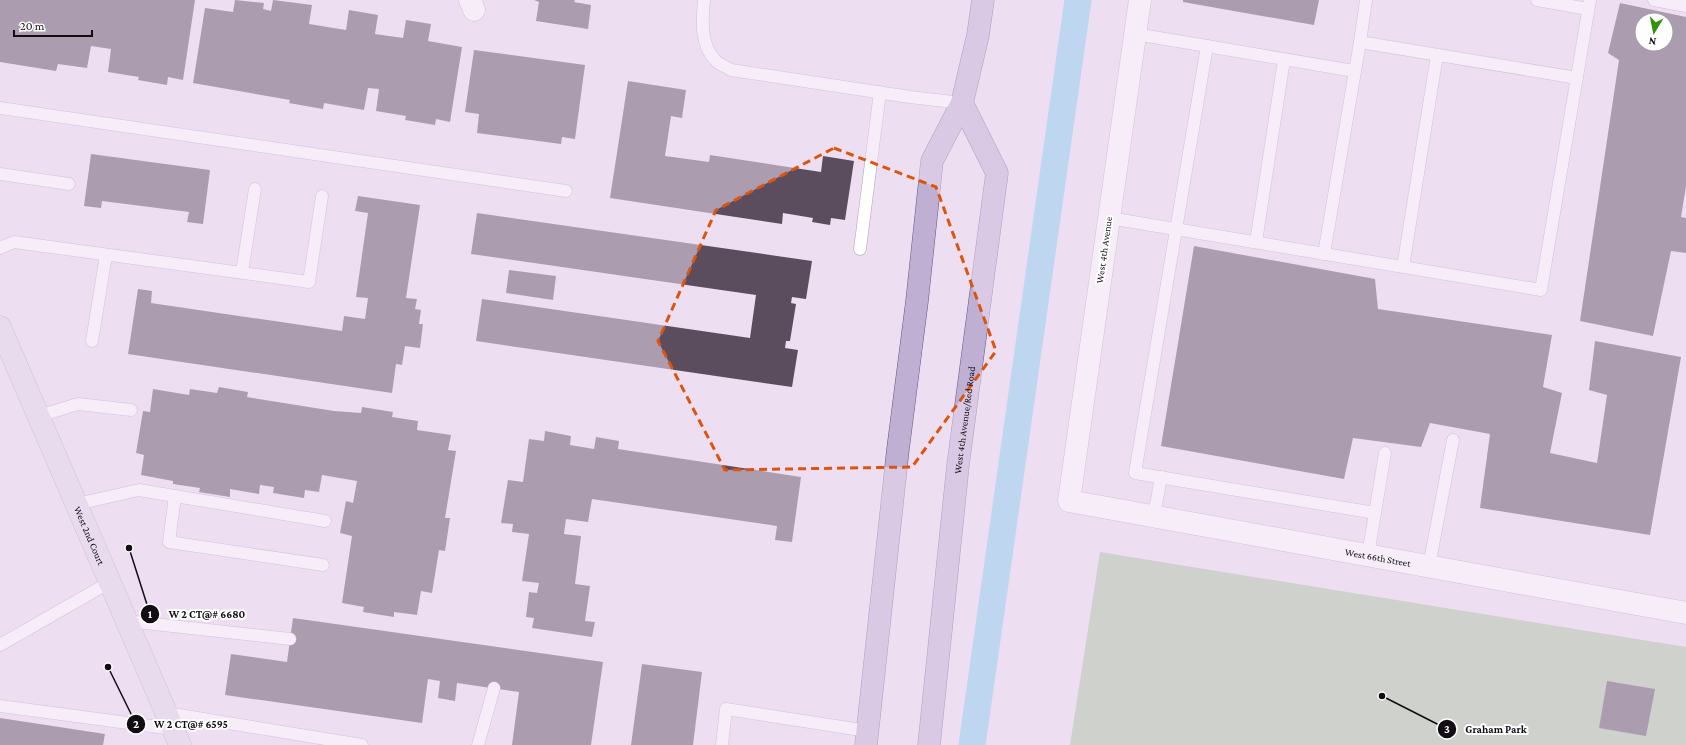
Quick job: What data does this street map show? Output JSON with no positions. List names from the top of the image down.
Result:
{
  "streets": {
    "main road": ["West 4th Avenue/Red Road", "West 2nd Court"],
    "street": ["West 4th Avenue", "West 66th Street"]
  },
  "crossings": [
    ["West 4th Avenue", "West 66th Street"]
  ],
  "places": ["W 2 CT@# 6680", "W 2 CT@# 6595", "Graham Park"],
  "scale_bar": "20 m",
  "north": "bottom"
}
